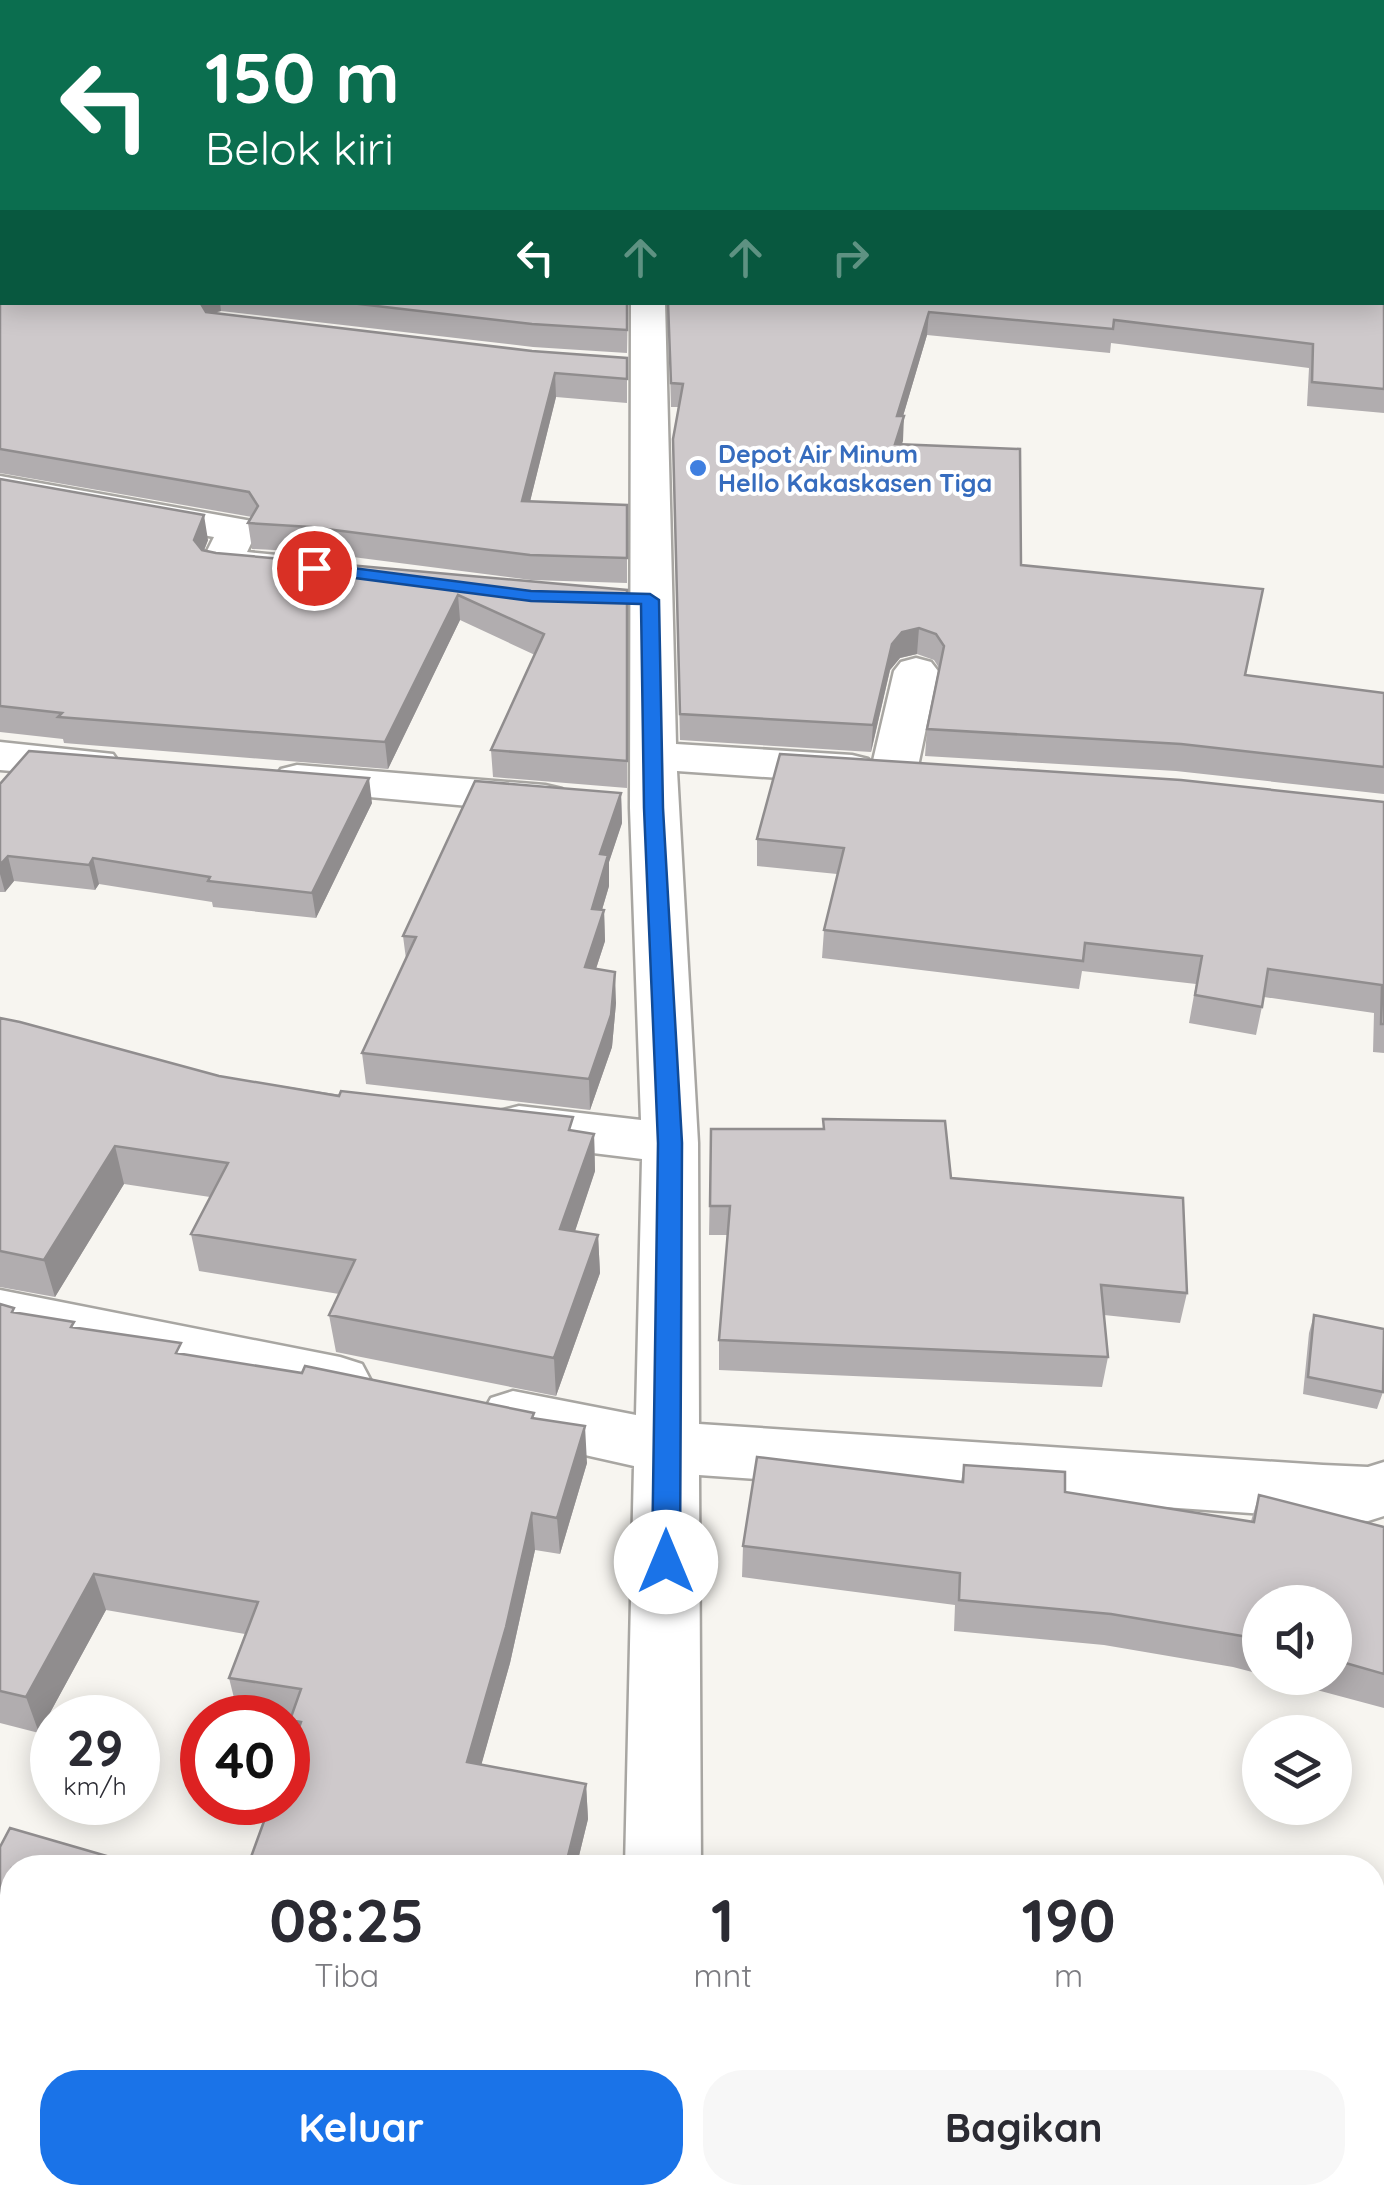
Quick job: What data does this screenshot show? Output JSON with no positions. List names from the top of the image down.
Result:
{
  "places": ["Depot Air Minum Hello Kakaskasen Tiga"],
  "page": {
    "turn": ["150 m", "Belok kiri"],
    "speed": "29 km/h",
    "limit": "40",
    "eta": [
      "08:25",
      "Tiba",
      "1",
      "mnt",
      "190",
      "m"
    ],
    "buttons": ["Keluar", "Bagikan"]
  }
}
